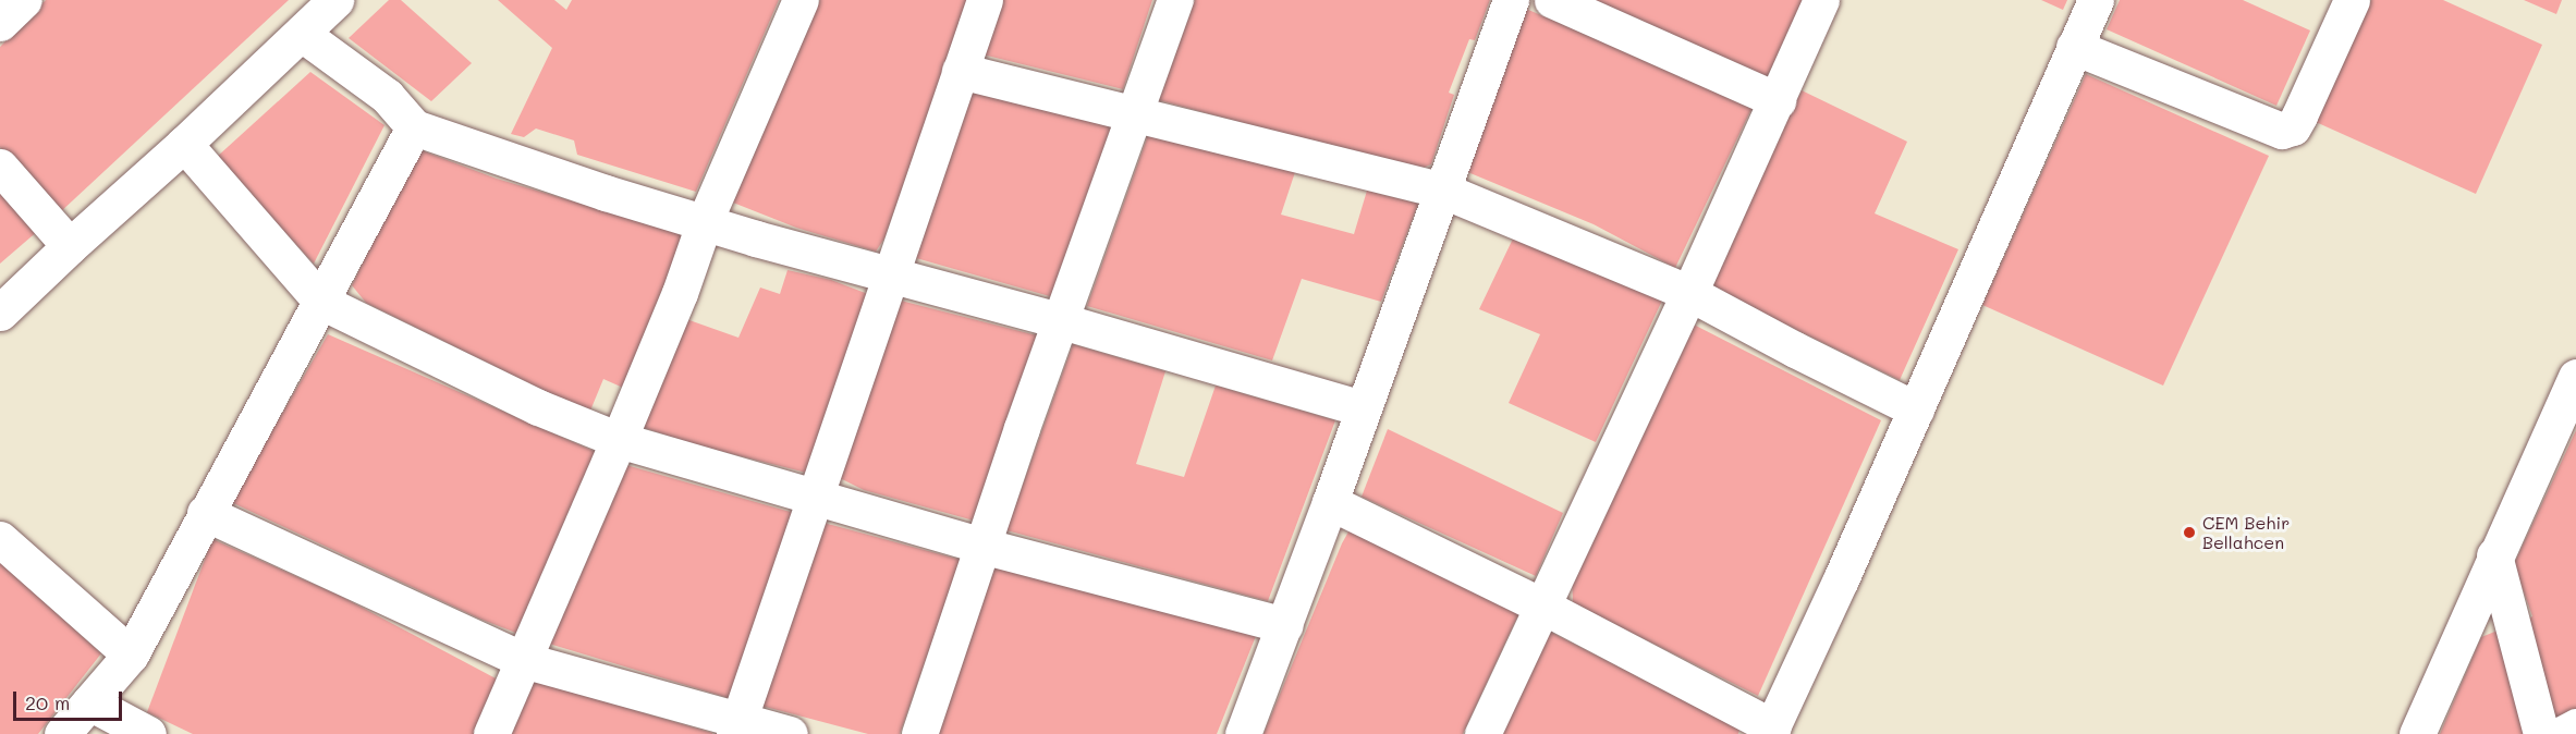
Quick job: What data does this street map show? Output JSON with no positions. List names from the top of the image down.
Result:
{
  "places": ["CEM Behir Bellahcen"],
  "scale_bar": "20 m"
}
